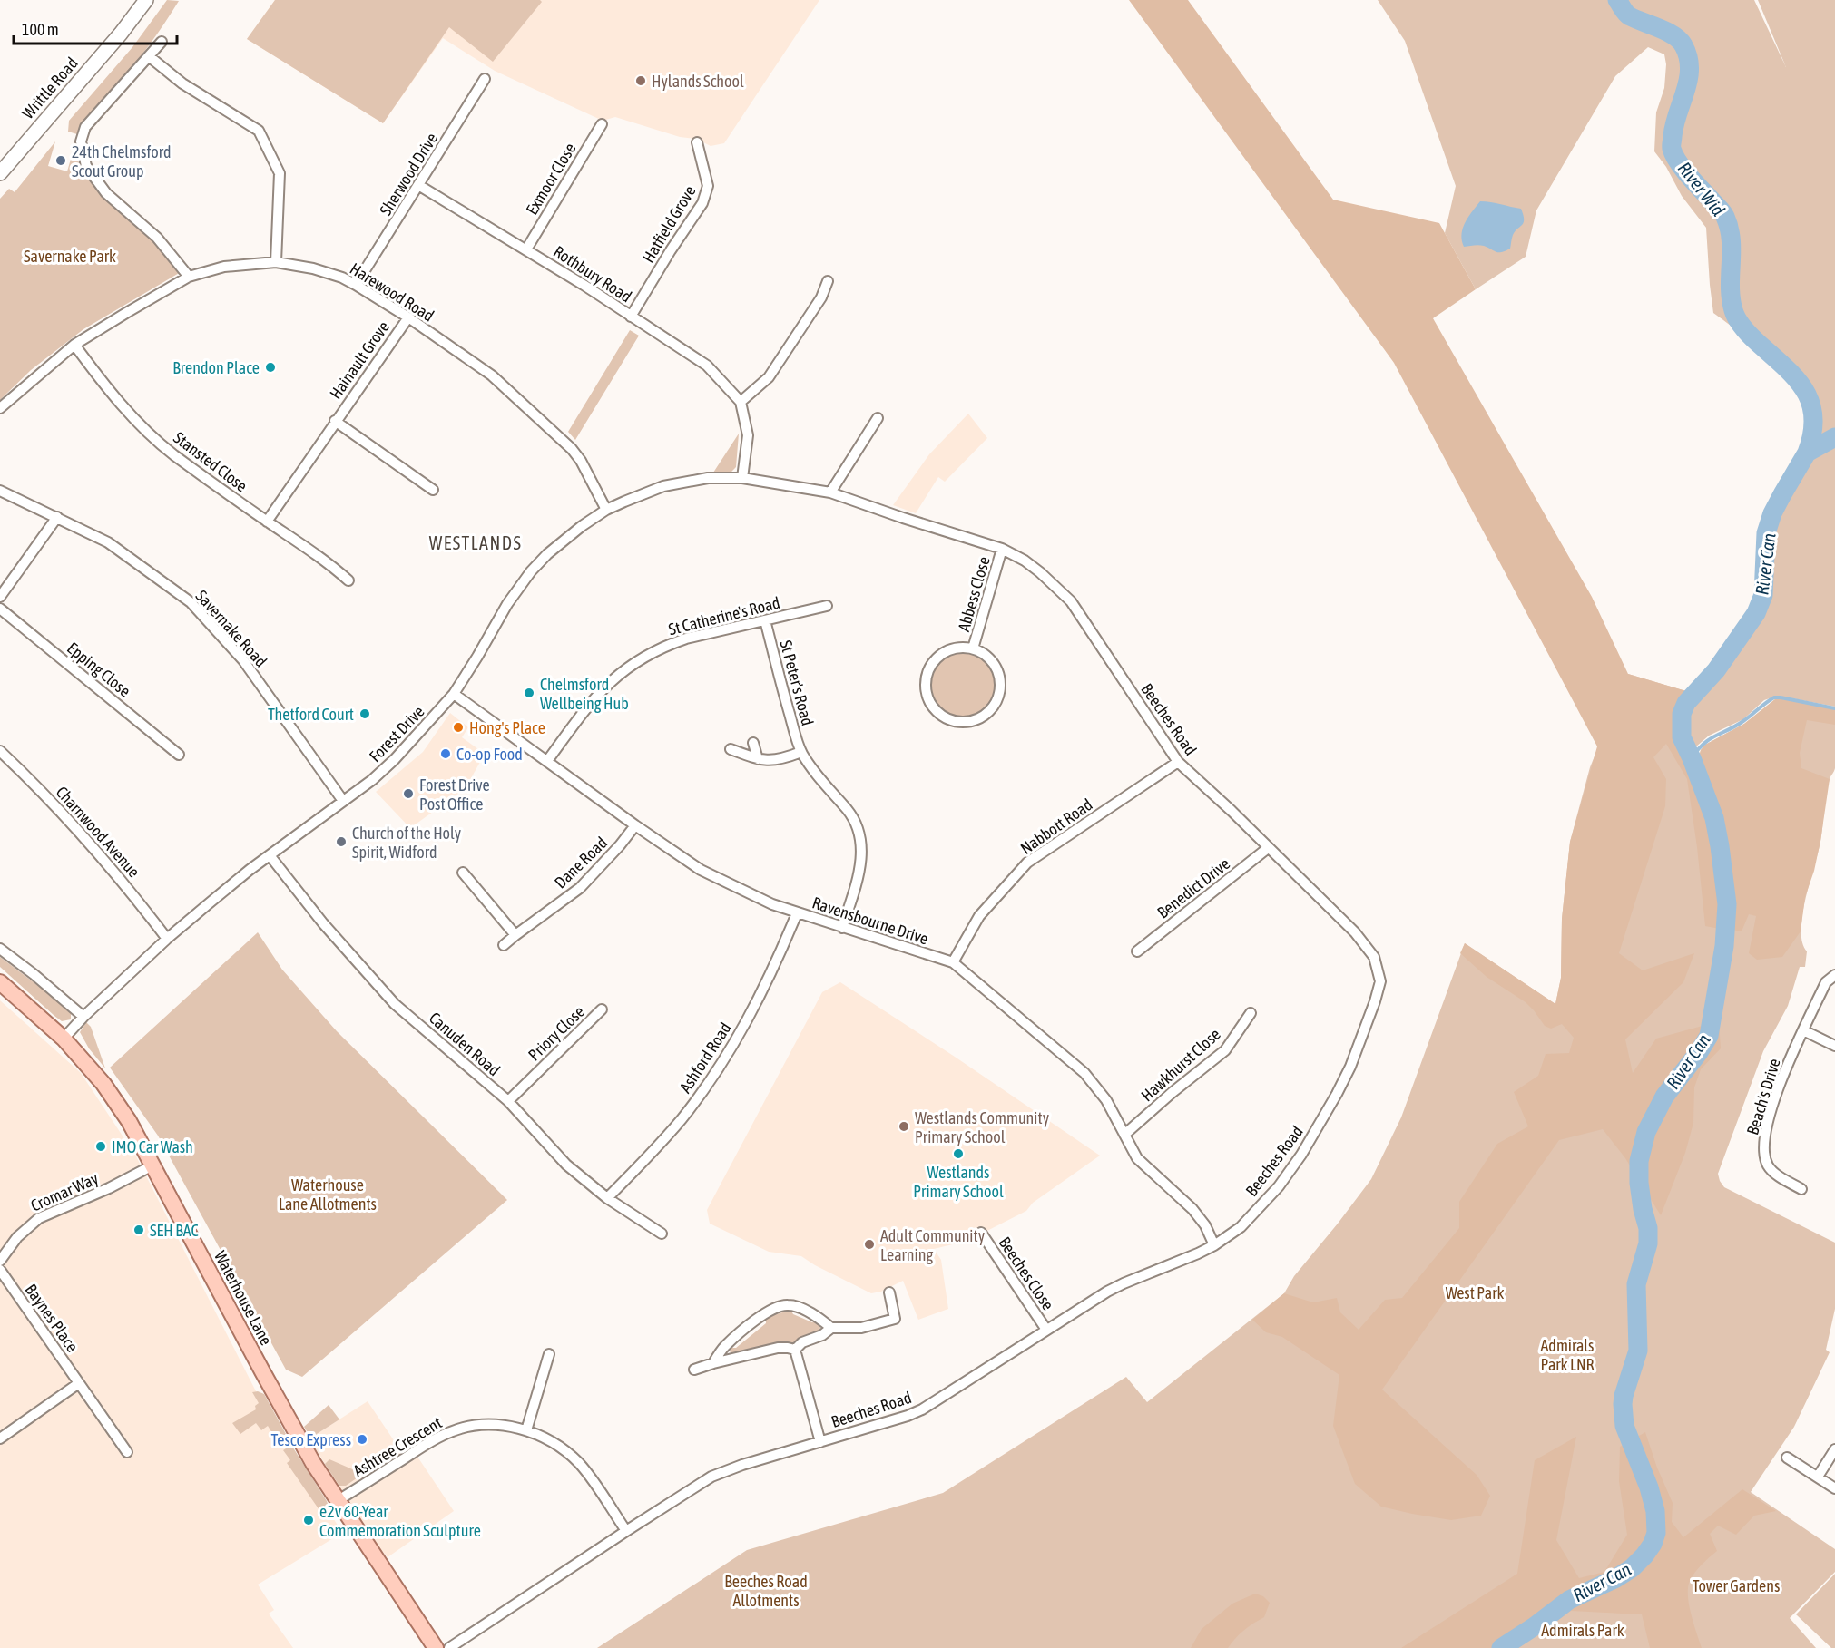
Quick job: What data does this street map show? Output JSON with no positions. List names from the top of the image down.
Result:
{
  "streets": {
    "main road": ["Waterhouse Lane"],
    "street": [
      "Writtle Road",
      "Sherwood Drive",
      "Exmoor Close",
      "Hatfield Grove",
      "Rothbury Road",
      "Harewood Road",
      "Hainault Grove",
      "Stansted Close",
      "Abbess Close",
      "St Catherine's Road",
      "Savernake Road",
      "Epping Close",
      "St Peter's Road",
      "Beeches Road",
      "Forest Drive",
      "Nabbott Road",
      "Charnwood Avenue",
      "Dane Road",
      "Benedict Drive",
      "Ravensbourne Drive",
      "Priory Close",
      "Canuden Road",
      "Ashford Road",
      "Hawkhurst Close",
      "Beach's Drive",
      "Cromar Way",
      "Beeches Close",
      "Baynes Place",
      "Ashtree Crescent"
    ]
  },
  "crossings": [
    ["Sherwood Drive", "Rothbury Road"],
    ["Sherwood Drive", "Harewood Road"],
    ["Exmoor Close", "Rothbury Road"],
    ["Hatfield Grove", "Rothbury Road"],
    ["Harewood Road", "Hainault Grove"],
    ["Harewood Road", "Stansted Close"],
    ["Harewood Road", "Forest Drive"],
    ["Hainault Grove", "Stansted Close"],
    ["Abbess Close", "Beeches Road"],
    ["St Catherine's Road", "St Peter's Road"],
    ["St Catherine's Road", "Ravensbourne Drive"],
    ["Savernake Road", "Forest Drive"],
    ["St Peter's Road", "Ravensbourne Drive"],
    ["Beeches Road", "Forest Drive"],
    ["Beeches Road", "Nabbott Road"],
    ["Beeches Road", "Benedict Drive"],
    ["Beeches Road", "Ravensbourne Drive"],
    ["Beeches Road", "Beeches Close"],
    ["Beeches Road", "Ashtree Crescent"],
    ["Forest Drive", "Charnwood Avenue"],
    ["Forest Drive", "Ravensbourne Drive"],
    ["Forest Drive", "Canuden Road"],
    ["Forest Drive", "Waterhouse Lane"],
    ["Nabbott Road", "Ravensbourne Drive"],
    ["Dane Road", "Ravensbourne Drive"],
    ["Ravensbourne Drive", "Ashford Road"],
    ["Ravensbourne Drive", "Hawkhurst Close"],
    ["Priory Close", "Canuden Road"],
    ["Canuden Road", "Ashford Road"],
    ["Cromar Way", "Waterhouse Lane"],
    ["Waterhouse Lane", "Ashtree Crescent"]
  ],
  "districts": ["WESTLANDS"],
  "water": ["River Wid", "River Can"],
  "parks": [
    "Savernake Park",
    "Waterhouse Lane Allotments",
    "West Park",
    "Admirals Park LNR",
    "Beeches Road Allotments",
    "Tower Gardens",
    "Admirals Park"
  ],
  "places": [
    "Hylands School",
    "24th Chelmsford Scout Group",
    "Brendon Place",
    "Chelmsford Wellbeing Hub",
    "Thetford Court",
    "Hong's Place",
    "Co-op Food",
    "Forest Drive Post Office",
    "Church of the Holy Spirit, Widford",
    "Westlands Community Primary School",
    "IMO Car Wash",
    "Westlands Primary School",
    "SEH BAC",
    "Adult Community Learning",
    "Tesco Express",
    "e2v 60-Year Commemoration Sculpture"
  ],
  "scale_bar": "100 m"
}
